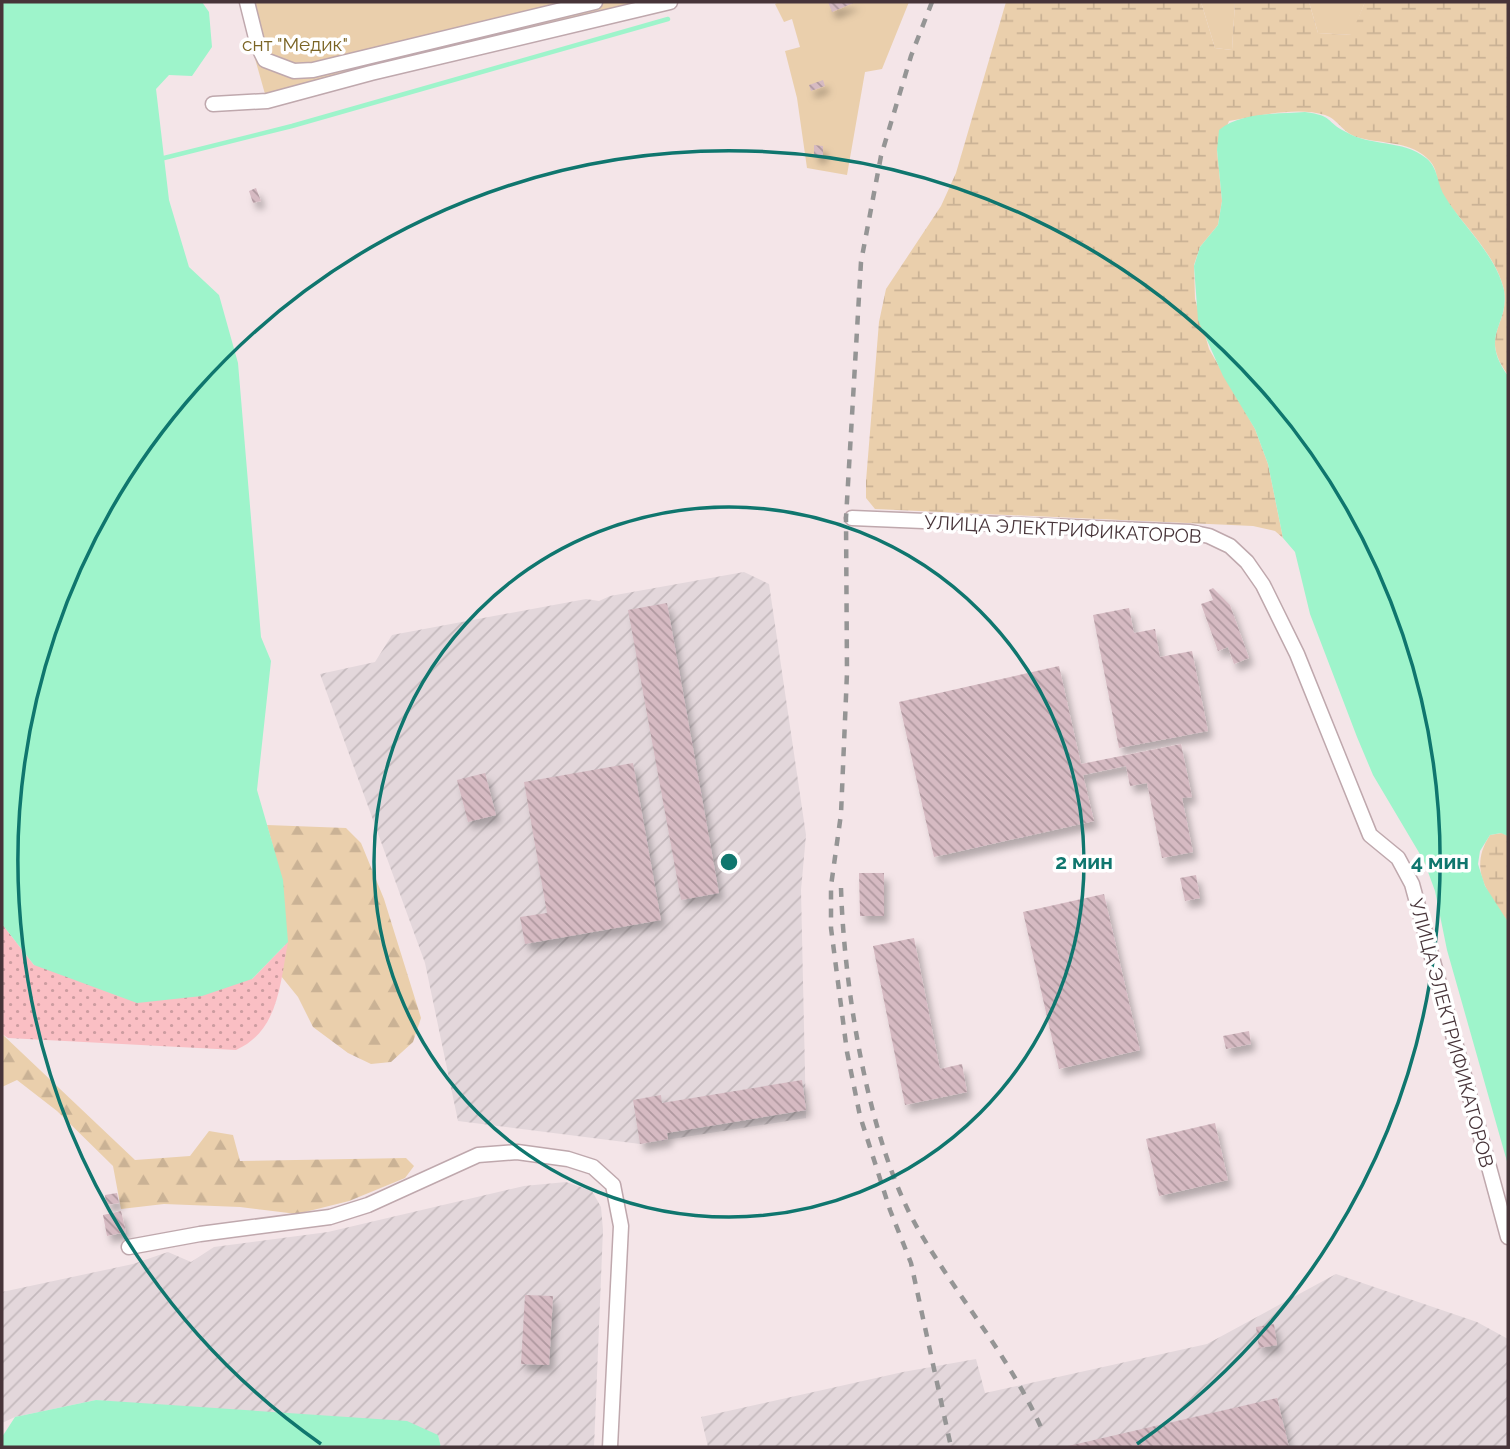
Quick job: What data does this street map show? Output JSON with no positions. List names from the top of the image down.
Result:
{
  "streets": {
    "street": ["УЛИЦА ЭЛЕКТРИФИКАТОРОВ"]
  },
  "parks": ["снт \"Медик\""],
  "rings": ["2 мин", "4 мин"]
}
